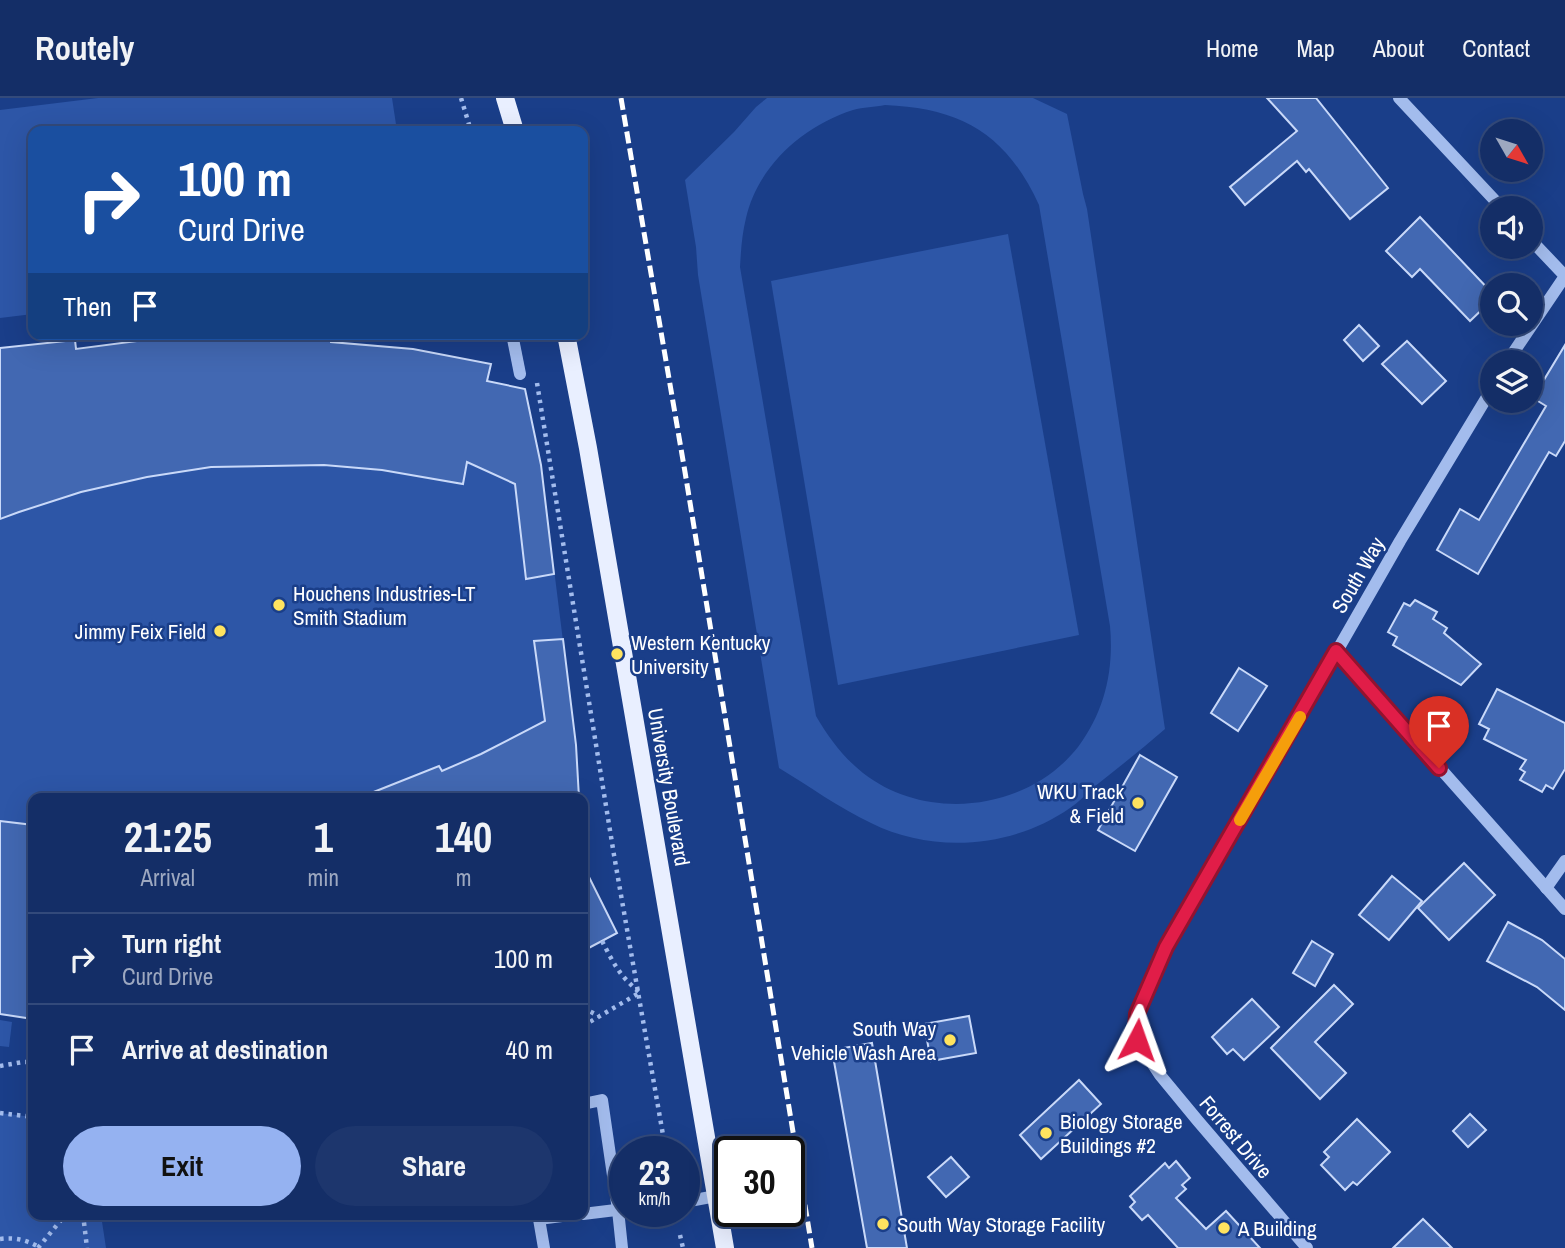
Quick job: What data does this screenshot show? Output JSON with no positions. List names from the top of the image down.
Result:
{
  "streets": {
    "main road": ["University Boulevard"],
    "street": ["South Way", "Forrest Drive"]
  },
  "crossings": [
    ["South Way", "Forrest Drive"]
  ],
  "places": [
    "Houchens Industries-LT Smith Stadium",
    "Jimmy Feix Field",
    "Western Kentucky University",
    "WKU Track & Field",
    "South Way Vehicle Wash Area",
    "Biology Storage Buildings #2",
    "South Way Storage Facility",
    "A Building"
  ],
  "north": "bottom right",
  "page": {
    "header": "Routely",
    "nav": [
      "Home",
      "Map",
      "About",
      "Contact"
    ],
    "turn": ["100 m", "Curd Drive"],
    "then": "Then",
    "eta": [
      "21:25",
      "Arrival",
      "1",
      "min",
      "140",
      "m"
    ],
    "list": [
      {
        "name": "Turn right",
        "note": "Curd Drive",
        "value": "100 m"
      },
      {
        "name": "Arrive at destination",
        "value": "40 m"
      }
    ],
    "buttons": ["Exit", "Share"],
    "speed": "23 km/h",
    "limit": "30"
  }
}
